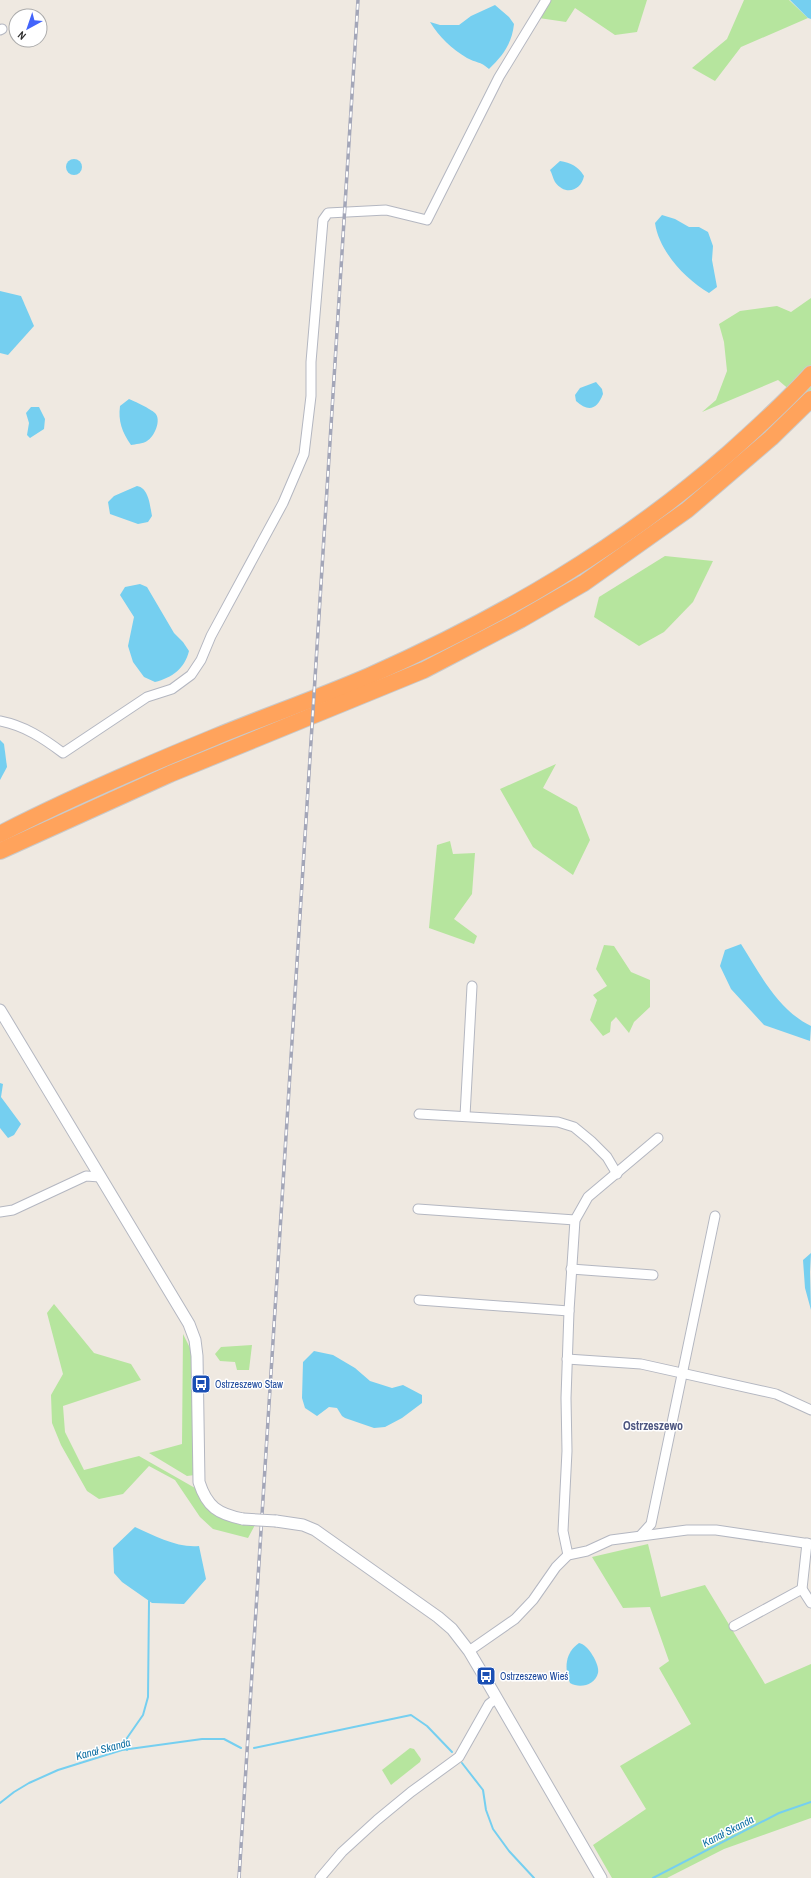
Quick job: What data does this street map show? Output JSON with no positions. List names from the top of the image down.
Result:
{
  "districts": ["Ostrzeszewo"],
  "water": ["Kanał Skanda"],
  "places": {
    "bus stop": ["Ostrzeszewo Staw", "Ostrzeszewo Wieś"]
  },
  "north": "bottom left"
}
